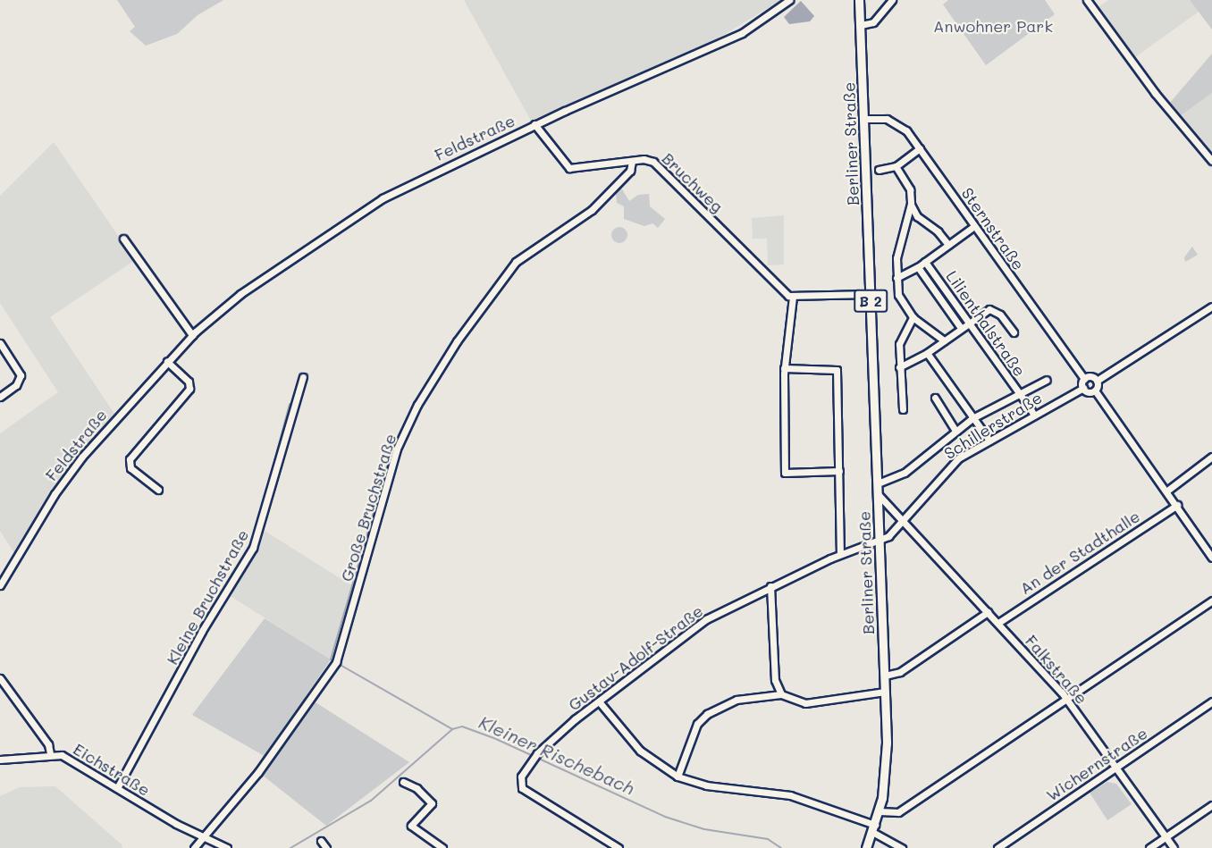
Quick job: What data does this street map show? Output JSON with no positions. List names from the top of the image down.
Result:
{
  "streets": {
    "main road": ["Berliner Straße", "B 2"],
    "street": [
      "Feldstraße",
      "Bruchweg",
      "Sternstraße",
      "Lilienthalstraße",
      "Schillerstraße",
      "Große Bruchstraße",
      "An der Stadthalle",
      "Kleine Bruchstraße",
      "Gustav-Adolf-Straße",
      "Falkstraße",
      "Wichernstraße",
      "Eichstraße"
    ]
  },
  "crossings": [
    ["Feldstraße", "Bruchweg"],
    ["Berliner Straße", "Sternstraße"],
    ["Berliner Straße", "B 2"],
    ["Berliner Straße", "Schillerstraße"],
    ["Berliner Straße", "Gustav-Adolf-Straße"],
    ["Bruchweg", "Große Bruchstraße"],
    ["Sternstraße", "Lilienthalstraße"],
    ["Sternstraße", "Schillerstraße"],
    ["Schillerstraße", "Gustav-Adolf-Straße"],
    ["Schillerstraße", "Falkstraße"],
    ["Große Bruchstraße", "Eichstraße"],
    ["An der Stadthalle", "Falkstraße"],
    ["Kleine Bruchstraße", "Eichstraße"],
    ["Falkstraße", "Wichernstraße"]
  ],
  "water": ["Kleiner Rischebach"],
  "parks": ["Anwohner Park"]
}
